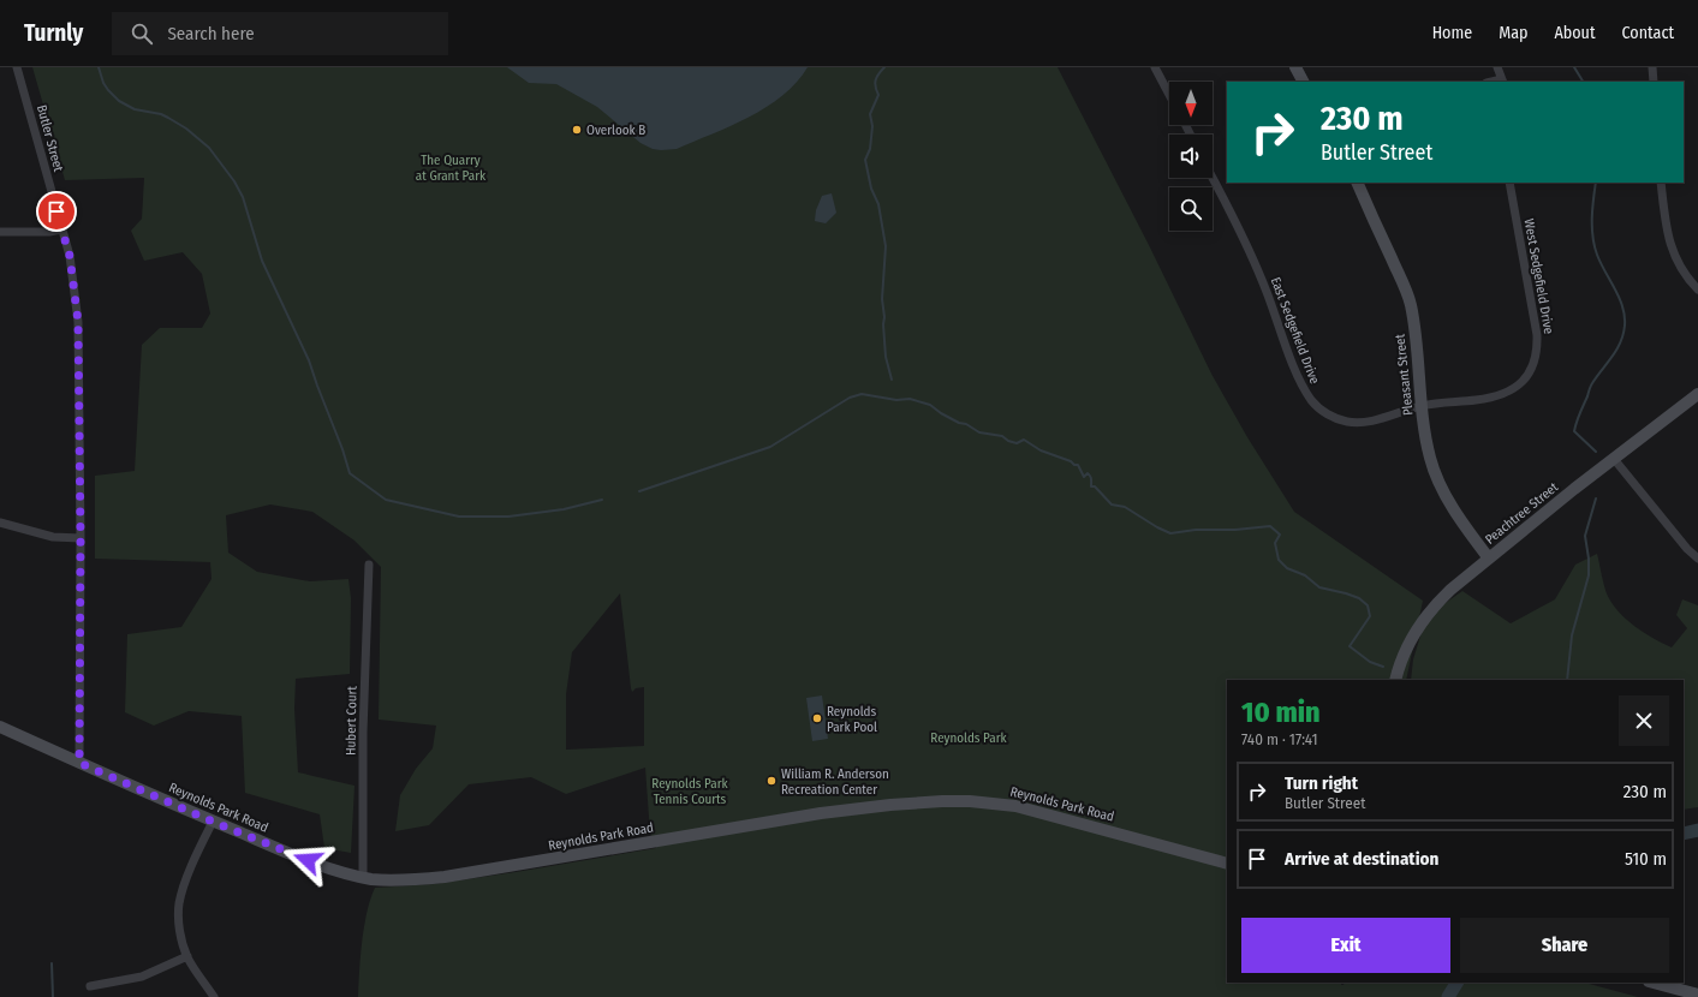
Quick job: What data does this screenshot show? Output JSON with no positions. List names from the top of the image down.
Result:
{
  "streets": {
    "main road": ["Pleasant Street", "Peachtree Street", "Reynolds Park Road"],
    "street": [
      "Butler Street",
      "West Sedgefield Drive",
      "East Sedgefield Drive",
      "Hubert Court"
    ]
  },
  "crossings": [
    ["Butler Street", "Reynolds Park Road"],
    ["West Sedgefield Drive", "East Sedgefield Drive"],
    ["West Sedgefield Drive", "Pleasant Street"],
    ["East Sedgefield Drive", "Pleasant Street"],
    ["Pleasant Street", "Peachtree Street"],
    ["Hubert Court", "Reynolds Park Road"]
  ],
  "parks": ["The Quarry at Grant Park", "Reynolds Park", "Reynolds Park Tennis Courts"],
  "places": ["Overlook B", "Reynolds Park Pool", "William R. Anderson Recreation Center"],
  "north": "bottom",
  "page": {
    "header": "Turnly",
    "search": "Search here",
    "nav": [
      "Home",
      "Map",
      "About",
      "Contact"
    ],
    "turn": ["230 m", "Butler Street"],
    "heading": ["10 min", "740 m · 17:41"],
    "list": [
      {
        "name": "Turn right",
        "note": "Butler Street",
        "value": "230 m"
      },
      {
        "name": "Arrive at destination",
        "value": "510 m"
      }
    ],
    "buttons": ["Exit", "Share"]
  }
}
